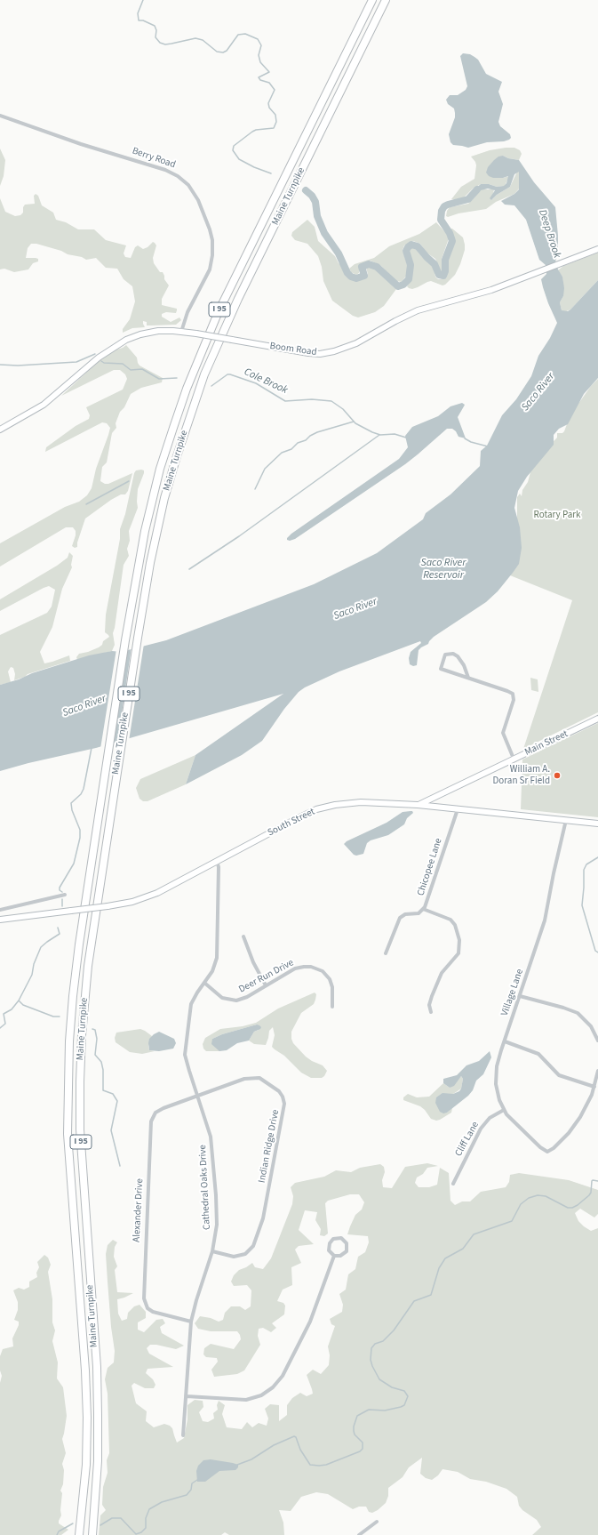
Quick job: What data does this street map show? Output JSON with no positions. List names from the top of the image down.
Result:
{
  "streets": {
    "highway": ["Maine Turnpike", "I 95"],
    "street": [
      "Berry Road",
      "Boom Road",
      "Main Street",
      "South Street",
      "Chicopee Lane",
      "Deer Run Drive",
      "Village Lane",
      "Cliff Lane",
      "Indian Ridge Drive",
      "Cathedral Oaks Drive",
      "Alexander Drive"
    ]
  },
  "crossings": [
    ["Berry Road", "Boom Road"],
    ["Main Street", "South Street"],
    ["South Street", "Chicopee Lane"],
    ["South Street", "Village Lane"],
    ["South Street", "Cathedral Oaks Drive"],
    ["Deer Run Drive", "Cathedral Oaks Drive"],
    ["Village Lane", "Cliff Lane"],
    ["Indian Ridge Drive", "Cathedral Oaks Drive"],
    ["Indian Ridge Drive", "Alexander Drive"],
    ["Cathedral Oaks Drive", "Alexander Drive"]
  ],
  "water": [
    "Deep Brook",
    "Cole Brook",
    "Saco River",
    "Saco River Reservoir"
  ],
  "parks": ["Rotary Park"],
  "places": ["William A. Doran Sr Field"]
}
